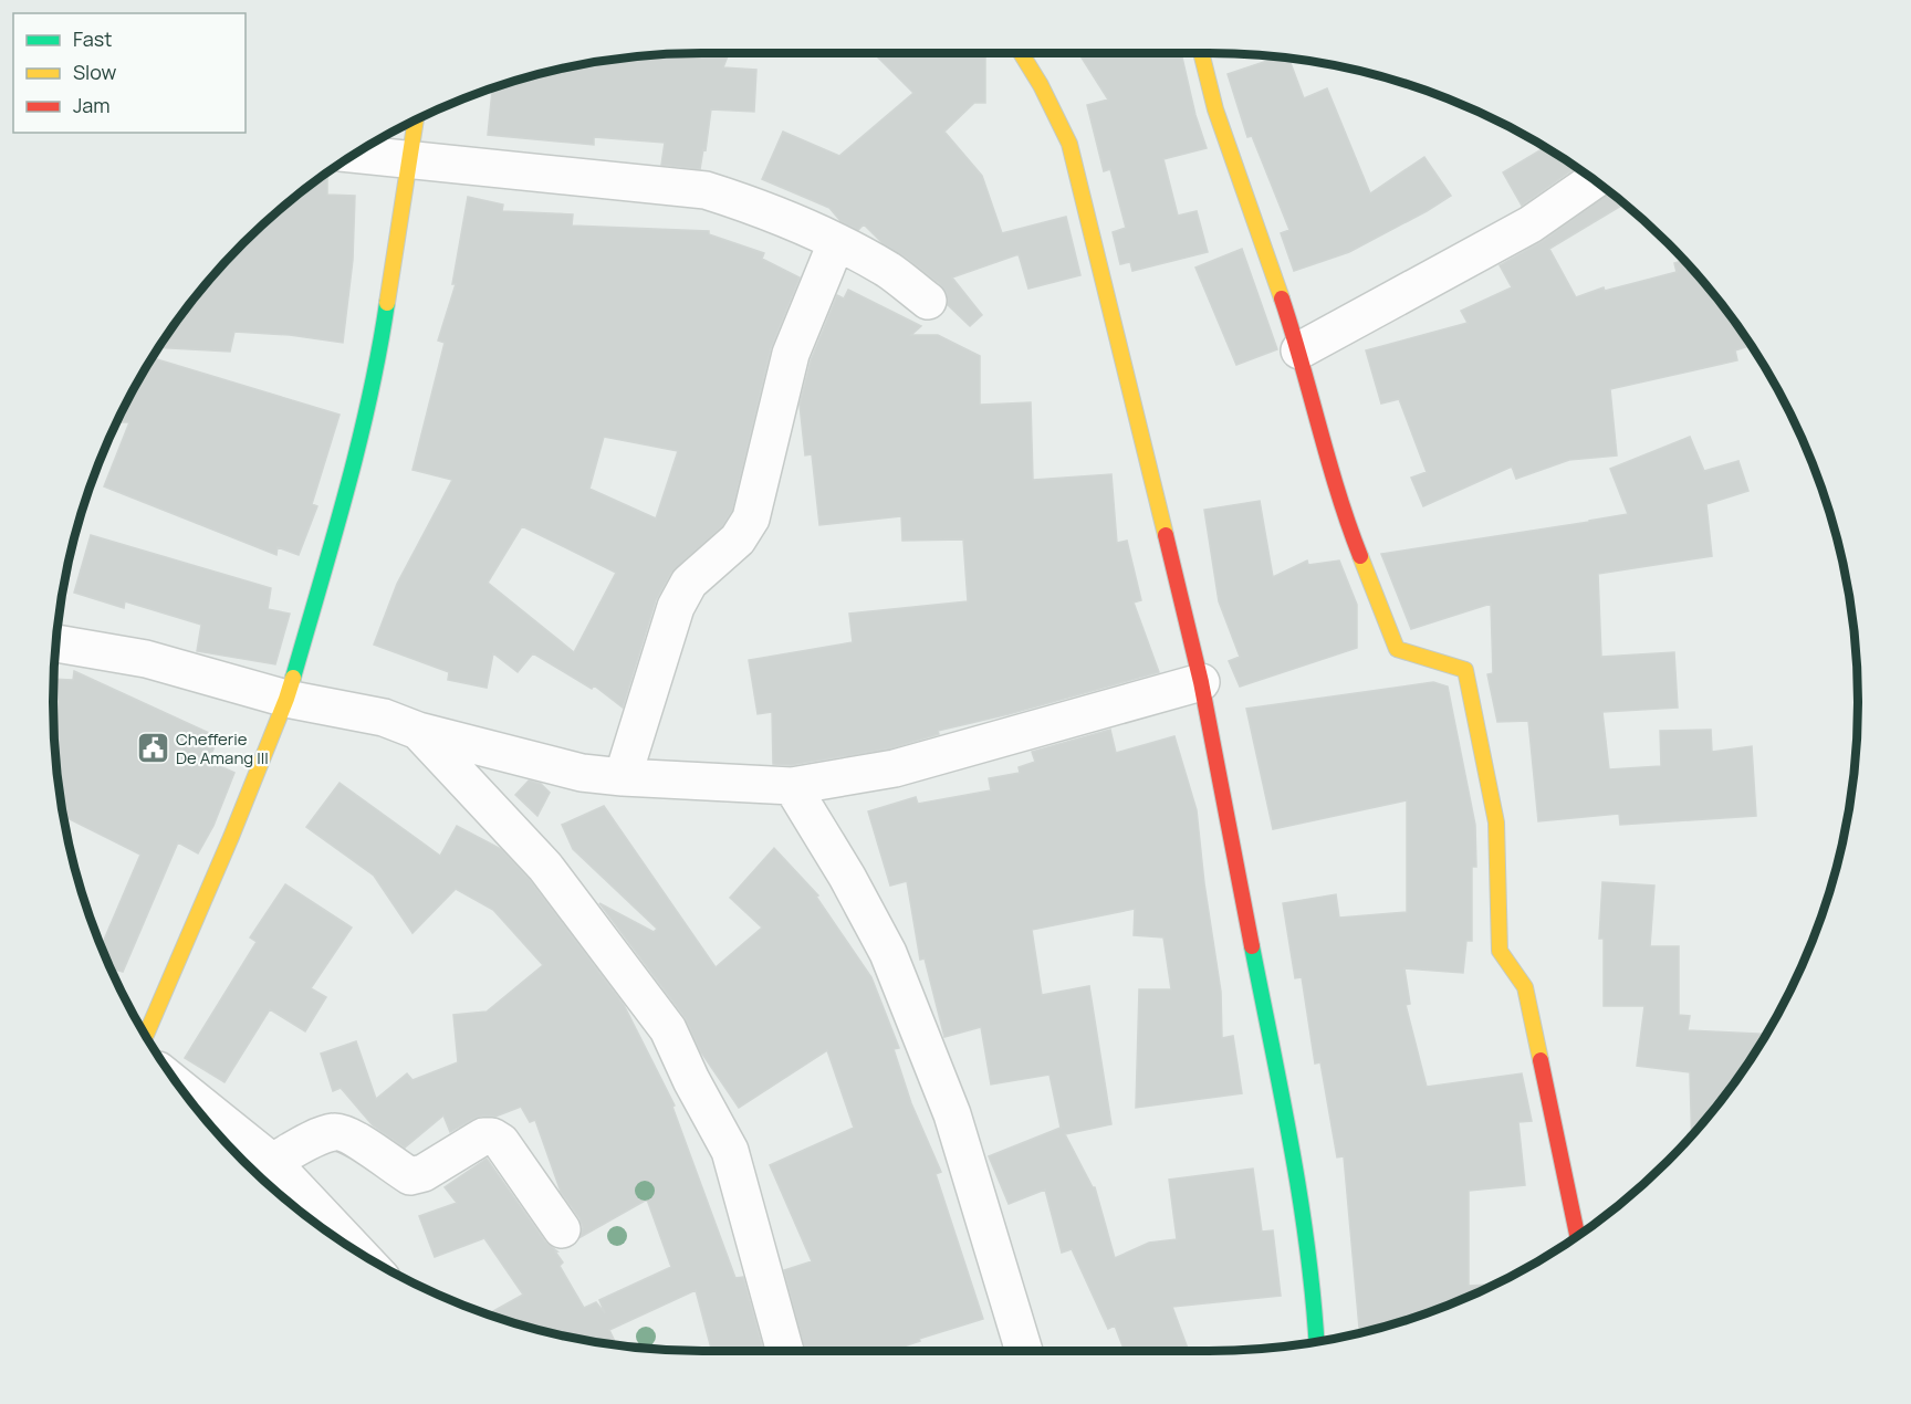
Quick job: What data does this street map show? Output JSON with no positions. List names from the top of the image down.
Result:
{
  "places": {
    "public building": ["Chefferie De Amang III"]
  },
  "legend": ["Fast", "Slow", "Jam"]
}
